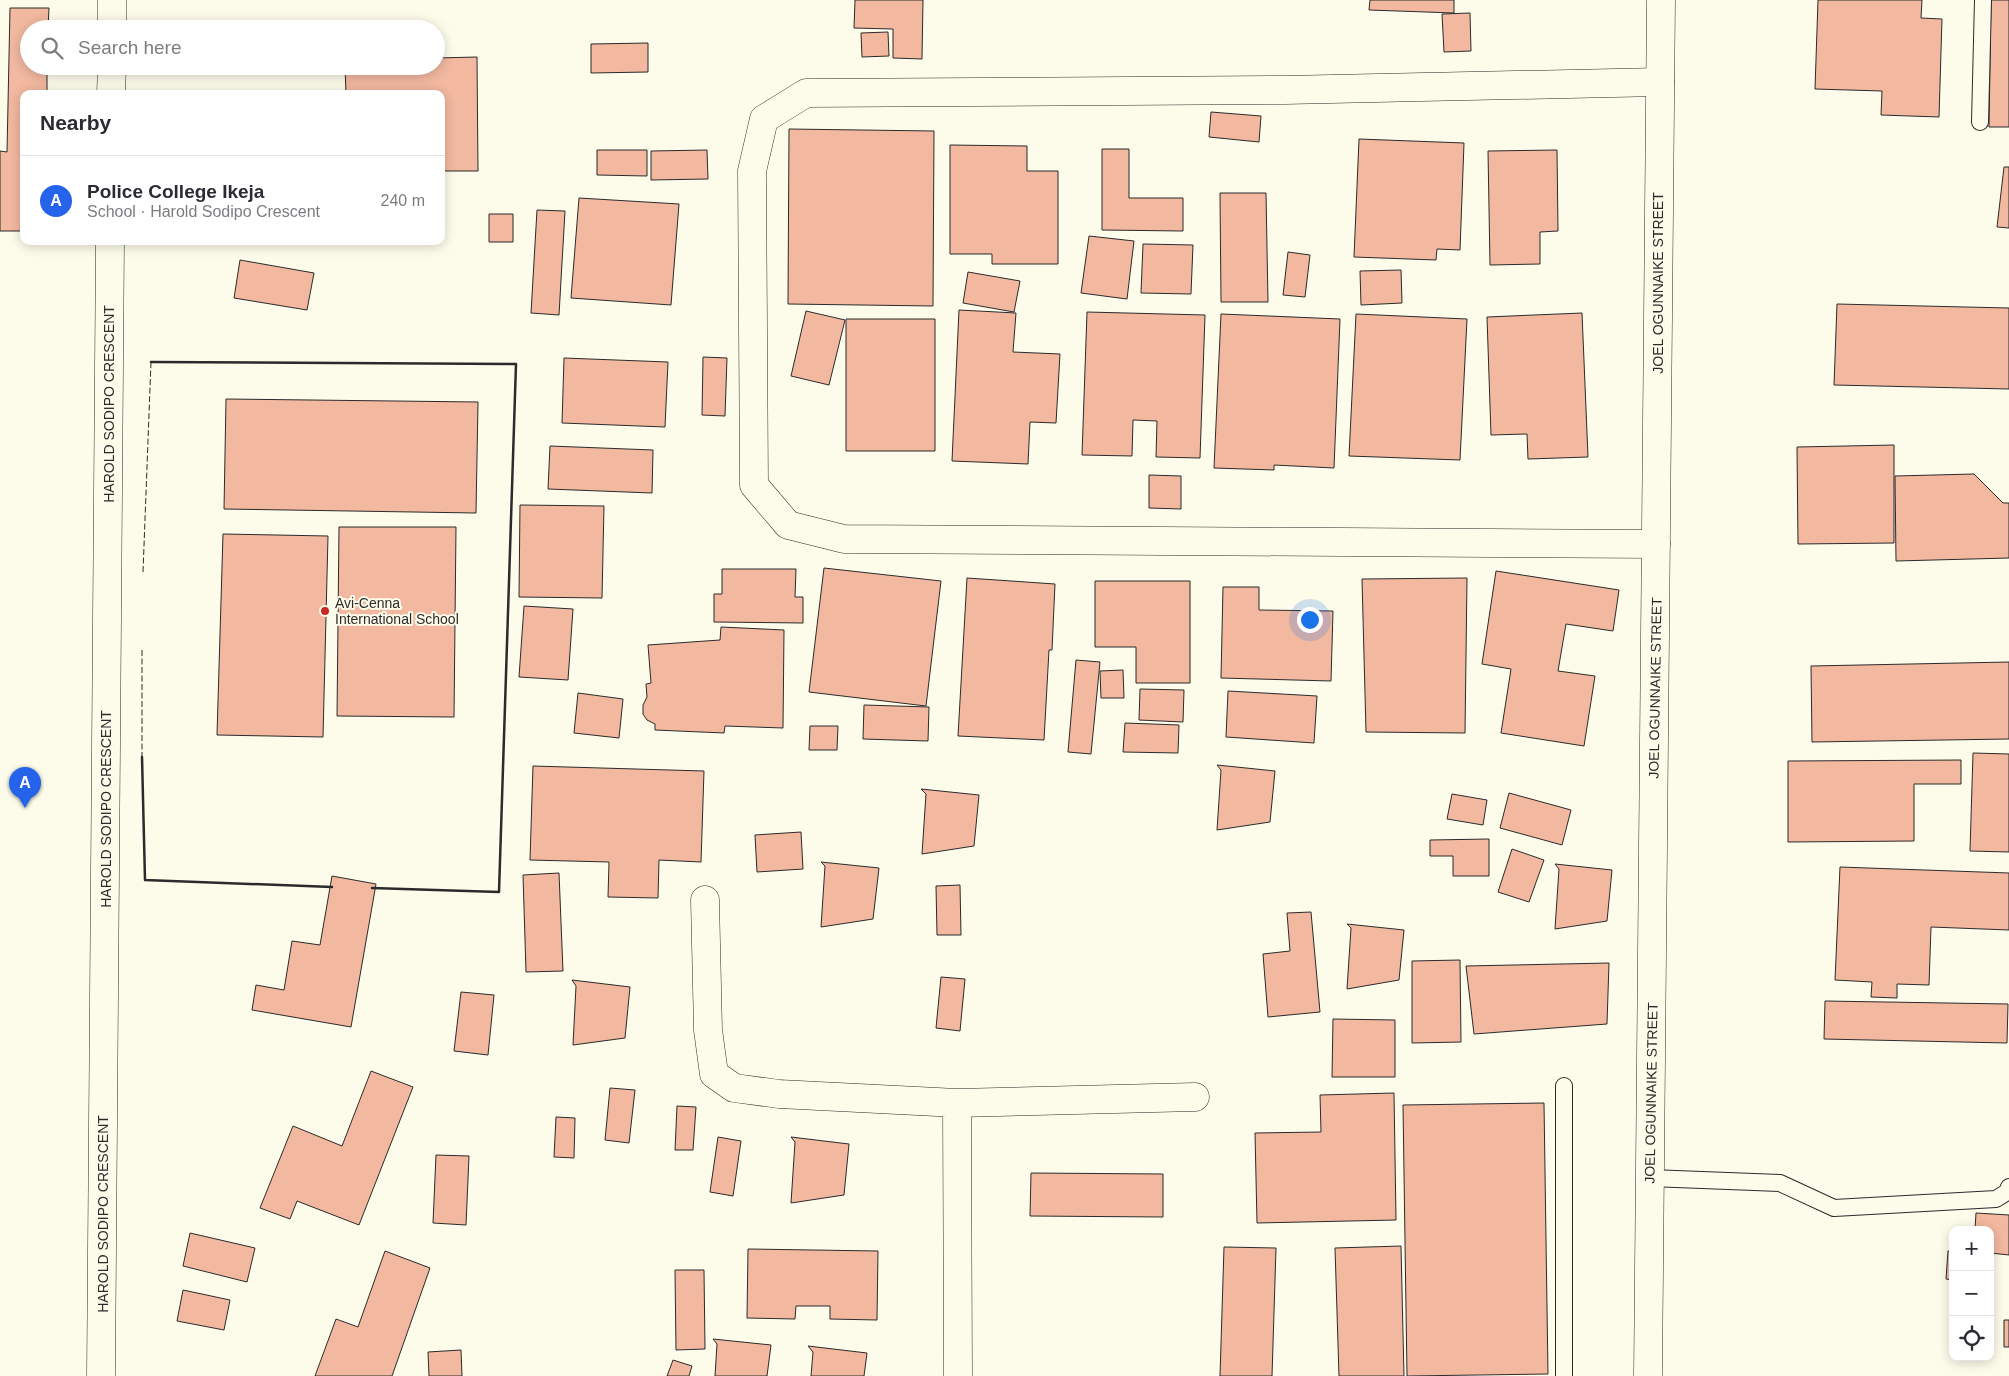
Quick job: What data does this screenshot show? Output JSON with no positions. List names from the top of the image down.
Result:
{
  "streets": {
    "street": ["JOEL OGUNNAIKE STREET", "HAROLD SODIPO CRESCENT"]
  },
  "places": ["Avi-Cenna International School"],
  "page": {
    "search": "Search here",
    "heading": "Nearby",
    "list": [
      {
        "mark": "A",
        "name": "Police College Ikeja",
        "note": "School · Harold Sodipo Crescent",
        "value": "240 m"
      }
    ],
    "pins": "A",
    "map_buttons": ["+", "−"]
  }
}
